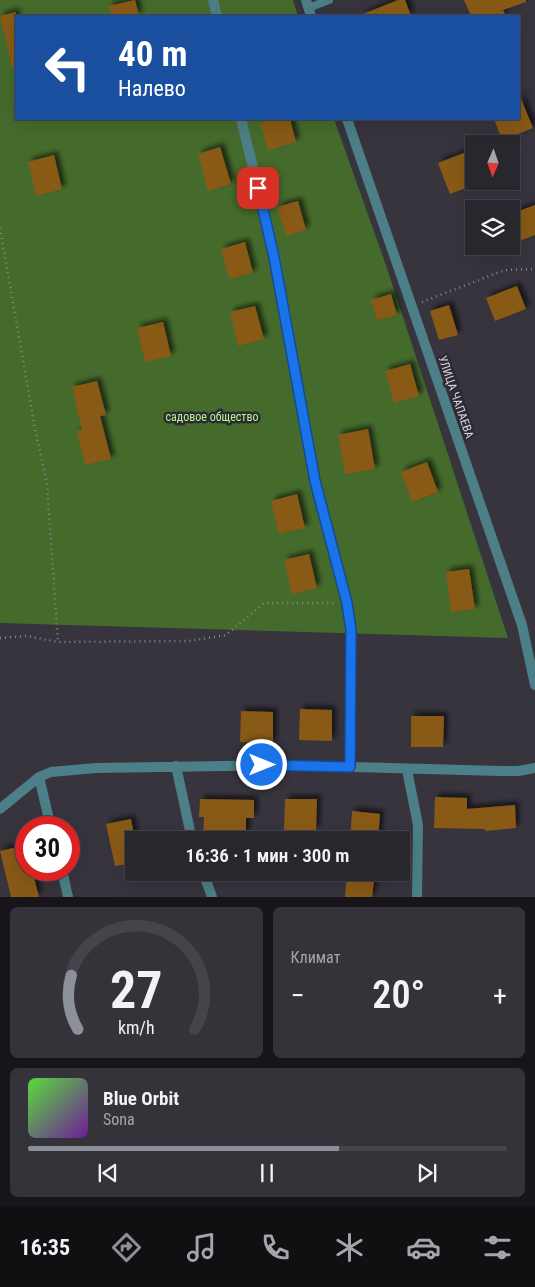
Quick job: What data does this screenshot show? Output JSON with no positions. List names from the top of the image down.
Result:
{
  "streets": {
    "street": ["УЛИЦА ЧАПАЕВА"]
  },
  "parks": ["садовое общество"],
  "north": "bottom",
  "page": {
    "turn": ["40 m", "Налево"],
    "limit": "30",
    "trip": "16:36 · 1 мин · 300 m",
    "tile": "Климат",
    "heat": ["−", "20°", "+"],
    "song": ["Blue Orbit", "Sona"],
    "tabs": "16:35",
    "gauge": ["27", "km/h"]
  }
}
